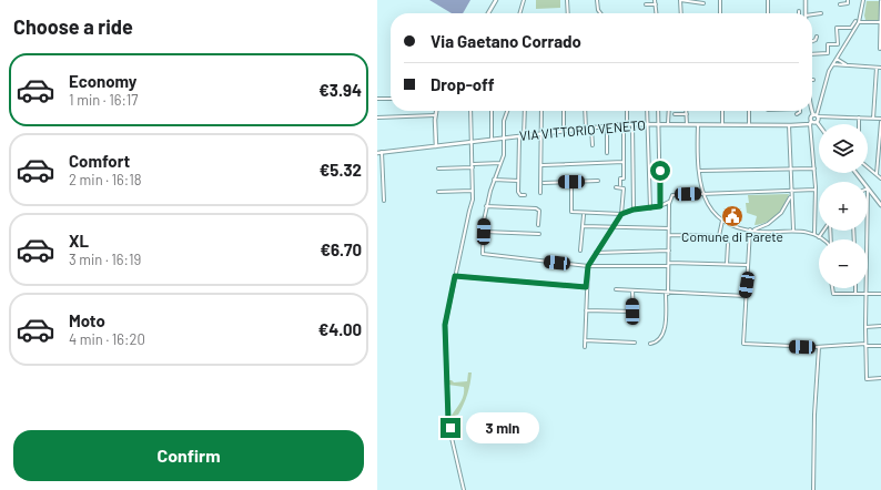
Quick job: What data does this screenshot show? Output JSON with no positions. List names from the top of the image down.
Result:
{
  "streets": {
    "street": ["VIA VITTORIO VENETO"]
  },
  "places": {
    "public building": ["Comune di Parete"]
  },
  "page": {
    "heading": "Choose a ride",
    "banner": ["Via Gaetano Corrado", "Drop-off"],
    "list": [
      {
        "name": "Economy",
        "note": "1 min · 16:17",
        "value": "€3.94"
      },
      {
        "name": "Comfort",
        "note": "2 min · 16:18",
        "value": "€5.32"
      },
      {
        "name": "XL",
        "note": "3 min · 16:19",
        "value": "€6.70"
      },
      {
        "name": "Moto",
        "note": "4 min · 16:20",
        "value": "€4.00"
      }
    ],
    "map_buttons": ["+", "−"],
    "bubble": "3 min",
    "buttons": "Confirm"
  }
}
